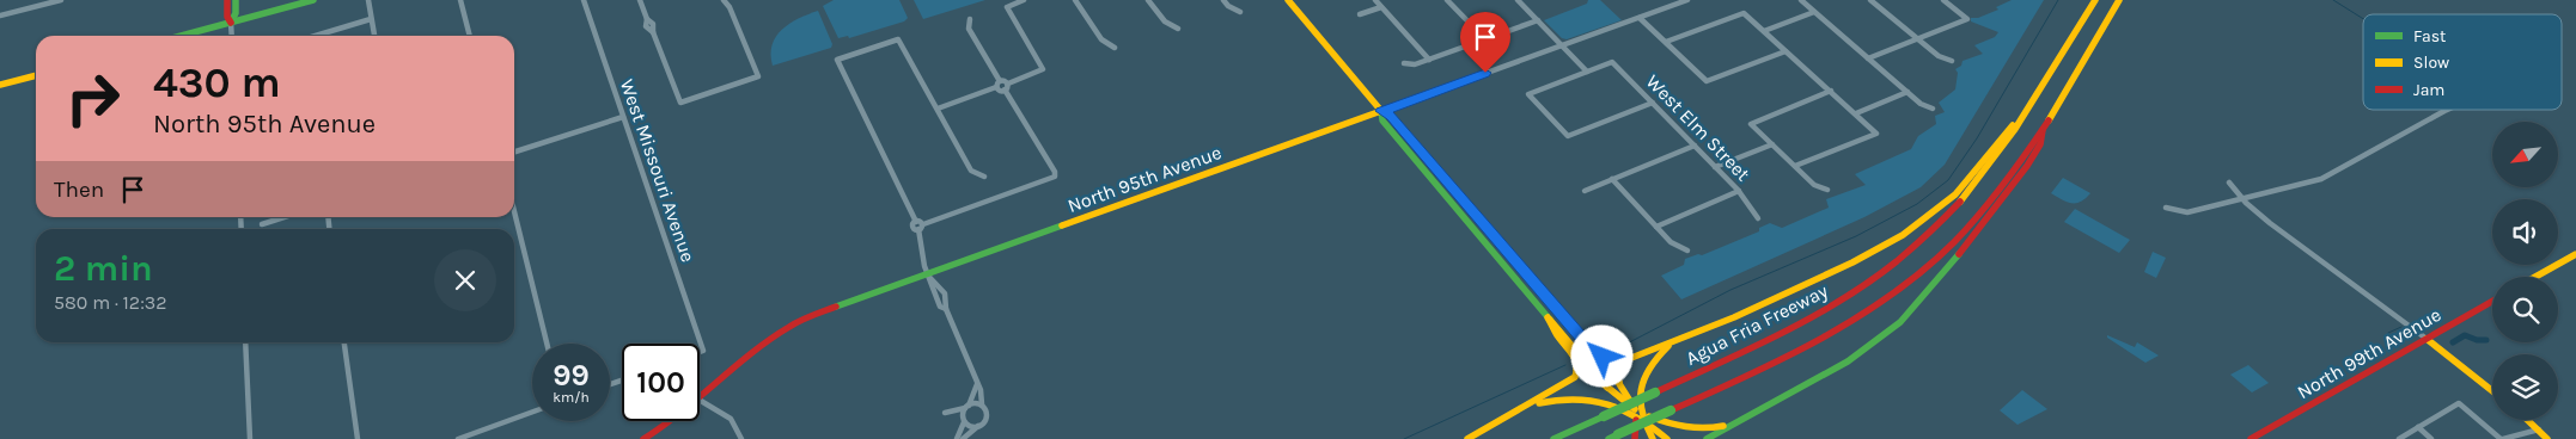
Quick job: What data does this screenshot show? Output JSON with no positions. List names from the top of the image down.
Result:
{
  "streets": {
    "main road": ["North 95th Avenue", "Agua Fria Freeway", "North 99th Avenue"],
    "street": ["West Elm Street", "West Missouri Avenue"]
  },
  "legend": ["Fast", "Slow", "Jam"],
  "north": "bottom left",
  "page": {
    "turn": ["430 m", "North 95th Avenue"],
    "then": "Then",
    "heading": ["2 min", "580 m · 12:32"],
    "speed": "99 km/h",
    "limit": "100"
  }
}
